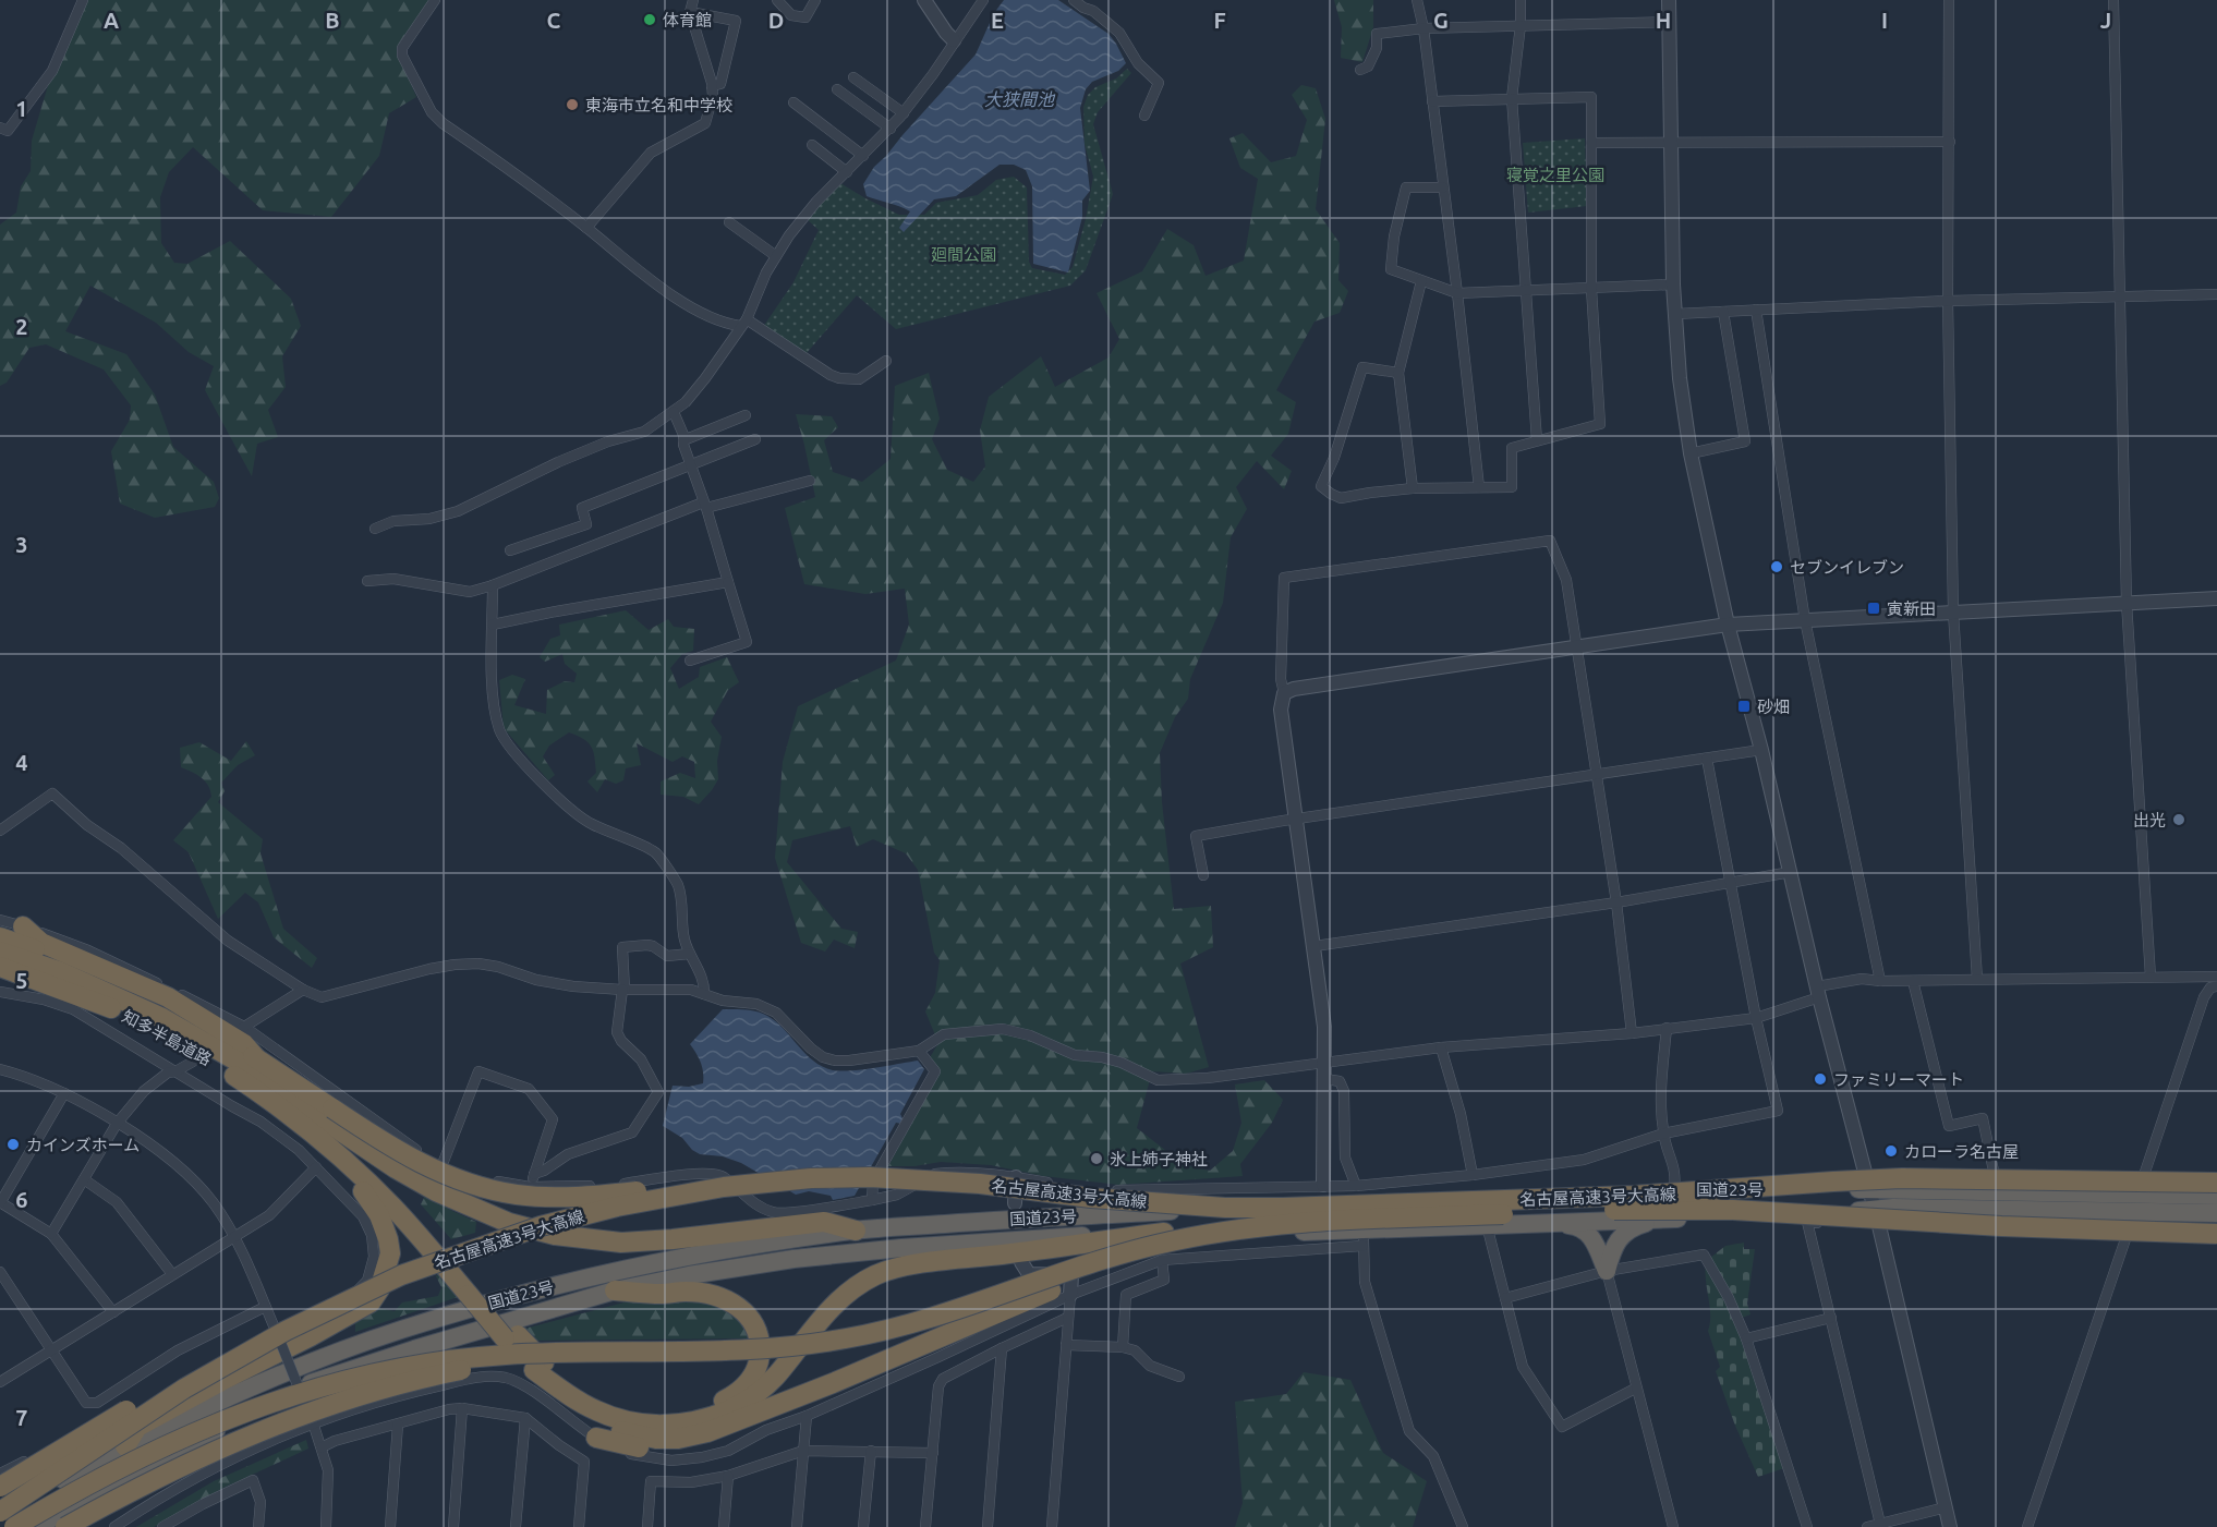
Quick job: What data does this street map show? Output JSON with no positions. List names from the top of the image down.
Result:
{
  "streets": {
    "highway": ["知多半島道路", "国道23号", "名古屋高速3号大高線"]
  },
  "crossings": [
    ["国道23号", "名古屋高速3号大高線"]
  ],
  "water": ["大狭間池"],
  "parks": ["寝覚之里公園", "廻間公園"],
  "places": {
    "other": [
      "体育館",
      "東海市立名和中学校",
      "セブンイレブン",
      "出光",
      "ファミリーマート",
      "カインズホーム",
      "カローラ名古屋",
      "氷上姉子神社"
    ],
    "transit": ["寅新田", "砂畑"]
  },
  "grid": {
    "columns": [
      "A",
      "B",
      "C",
      "D",
      "E",
      "F",
      "G",
      "H",
      "I",
      "J"
    ],
    "rows": [
      "1",
      "2",
      "3",
      "4",
      "5",
      "6",
      "7"
    ]
  }
}
